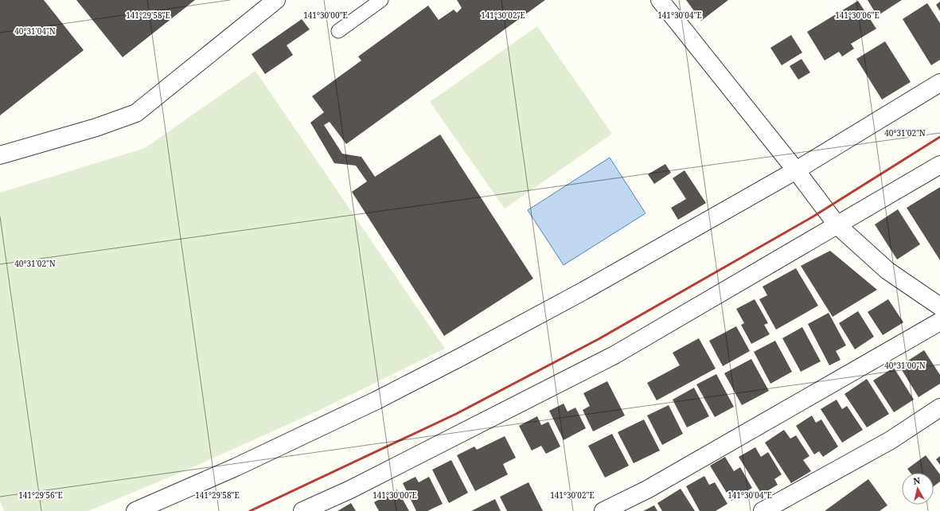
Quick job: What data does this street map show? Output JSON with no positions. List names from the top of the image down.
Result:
{
  "north": "top",
  "coordinates": [
    "141°29'58\"E",
    "141°30'00\"E",
    "141°30'02\"E",
    "141°30'04\"E",
    "141°30'06\"E",
    "40°31'04\"N",
    "40°31'02\"N",
    "40°31'00\"N",
    "141°29'56\"E"
  ]
}
